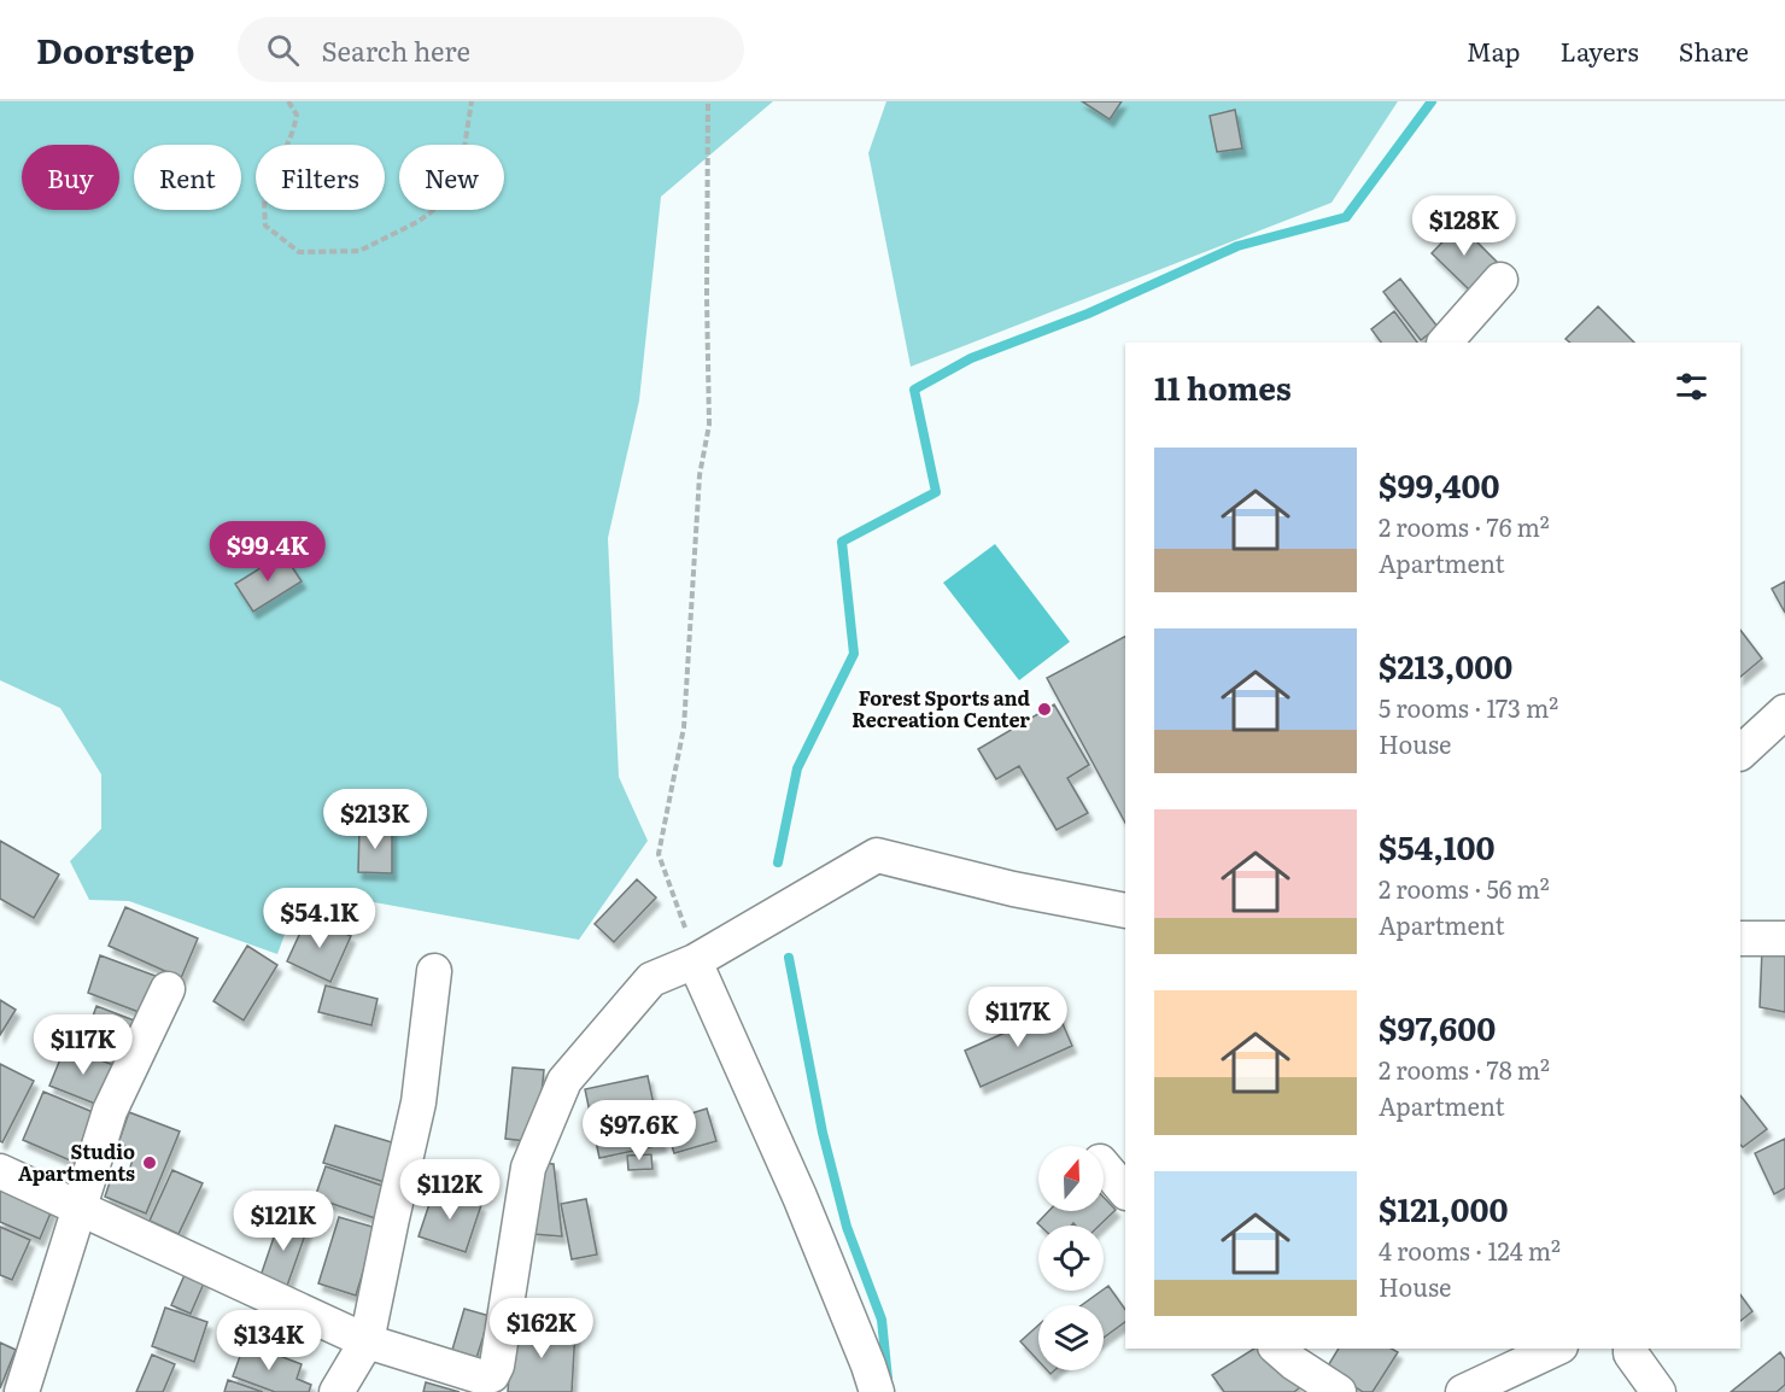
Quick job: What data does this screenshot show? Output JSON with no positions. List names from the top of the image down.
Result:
{
  "places": ["Forest Sports and Recreation Center", "Studio Apartments"],
  "north": "top",
  "page": {
    "header": "Doorstep",
    "search": "Search here",
    "nav": ["Map", "Layers", "Share"],
    "chip": [
      "Buy",
      "Rent",
      "Filters",
      "New"
    ],
    "price": [
      "$128K",
      "$99.4K",
      "$213K",
      "$54.1K",
      "$117K",
      "$117K",
      "$97.6K",
      "$112K",
      "$121K",
      "$162K",
      "$134K"
    ],
    "heading": "11 homes",
    "list": [
      {
        "name": "$99,400",
        "note": "2 rooms · 76 m² · Apartment"
      },
      {
        "name": "$213,000",
        "note": "5 rooms · 173 m² · House"
      },
      {
        "name": "$54,100",
        "note": "2 rooms · 56 m² · Apartment"
      },
      {
        "name": "$97,600",
        "note": "2 rooms · 78 m² · Apartment"
      },
      {
        "name": "$121,000",
        "note": "4 rooms · 124 m² · House"
      }
    ]
  }
}
